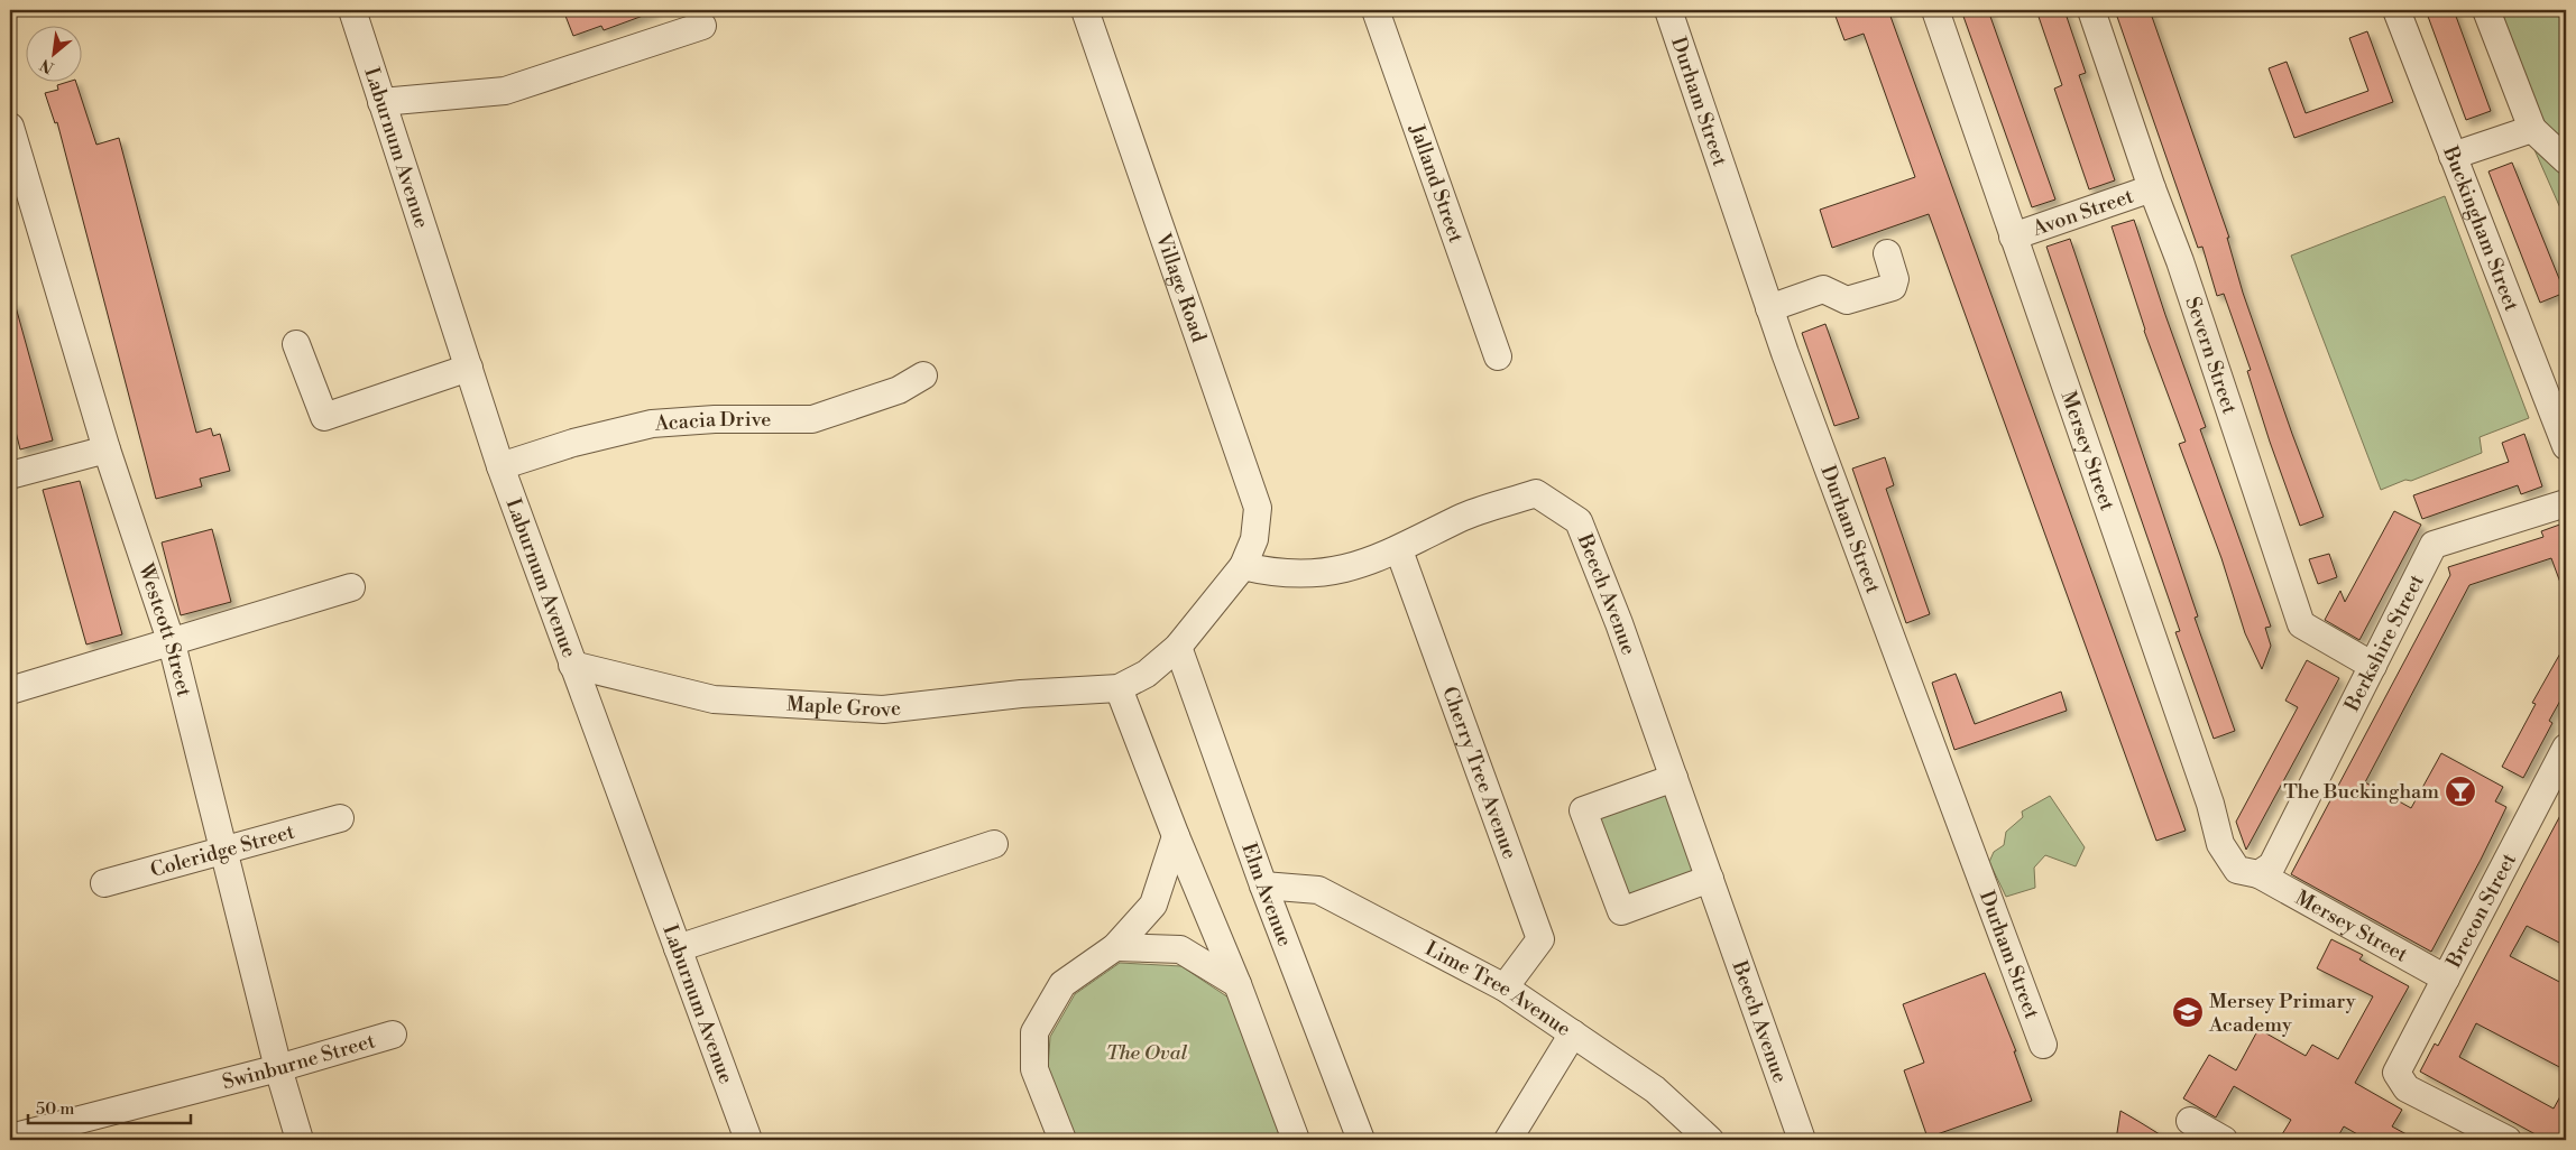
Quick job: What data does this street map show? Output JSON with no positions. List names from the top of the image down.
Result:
{
  "streets": {
    "street": [
      "Durham Street",
      "Laburnum Avenue",
      "Jalland Street",
      "Avon Street",
      "Buckingham Street",
      "Village Road",
      "Severn Street",
      "Acacia Drive",
      "Mersey Street",
      "Beech Avenue",
      "Westcott Street",
      "Berkshire Street",
      "Maple Grove",
      "Cherry Tree Avenue",
      "Coleridge Street",
      "Elm Avenue",
      "Brecon Street",
      "Lime Tree Avenue",
      "Swinburne Street"
    ]
  },
  "crossings": [
    ["Laburnum Avenue", "Acacia Drive"],
    ["Laburnum Avenue", "Maple Grove"],
    ["Avon Street", "Severn Street"],
    ["Avon Street", "Mersey Street"],
    ["Village Road", "Beech Avenue"],
    ["Severn Street", "Berkshire Street"],
    ["Mersey Street", "Berkshire Street"],
    ["Mersey Street", "Brecon Street"],
    ["Beech Avenue", "Cherry Tree Avenue"],
    ["Westcott Street", "Coleridge Street"],
    ["Westcott Street", "Swinburne Street"],
    ["Cherry Tree Avenue", "Lime Tree Avenue"],
    ["Elm Avenue", "Lime Tree Avenue"]
  ],
  "parks": ["The Oval"],
  "places": {
    "bar": ["The Buckingham"],
    "school or university": ["Mersey Primary Academy"]
  },
  "scale_bar": "50 m",
  "north": "bottom left"
}
